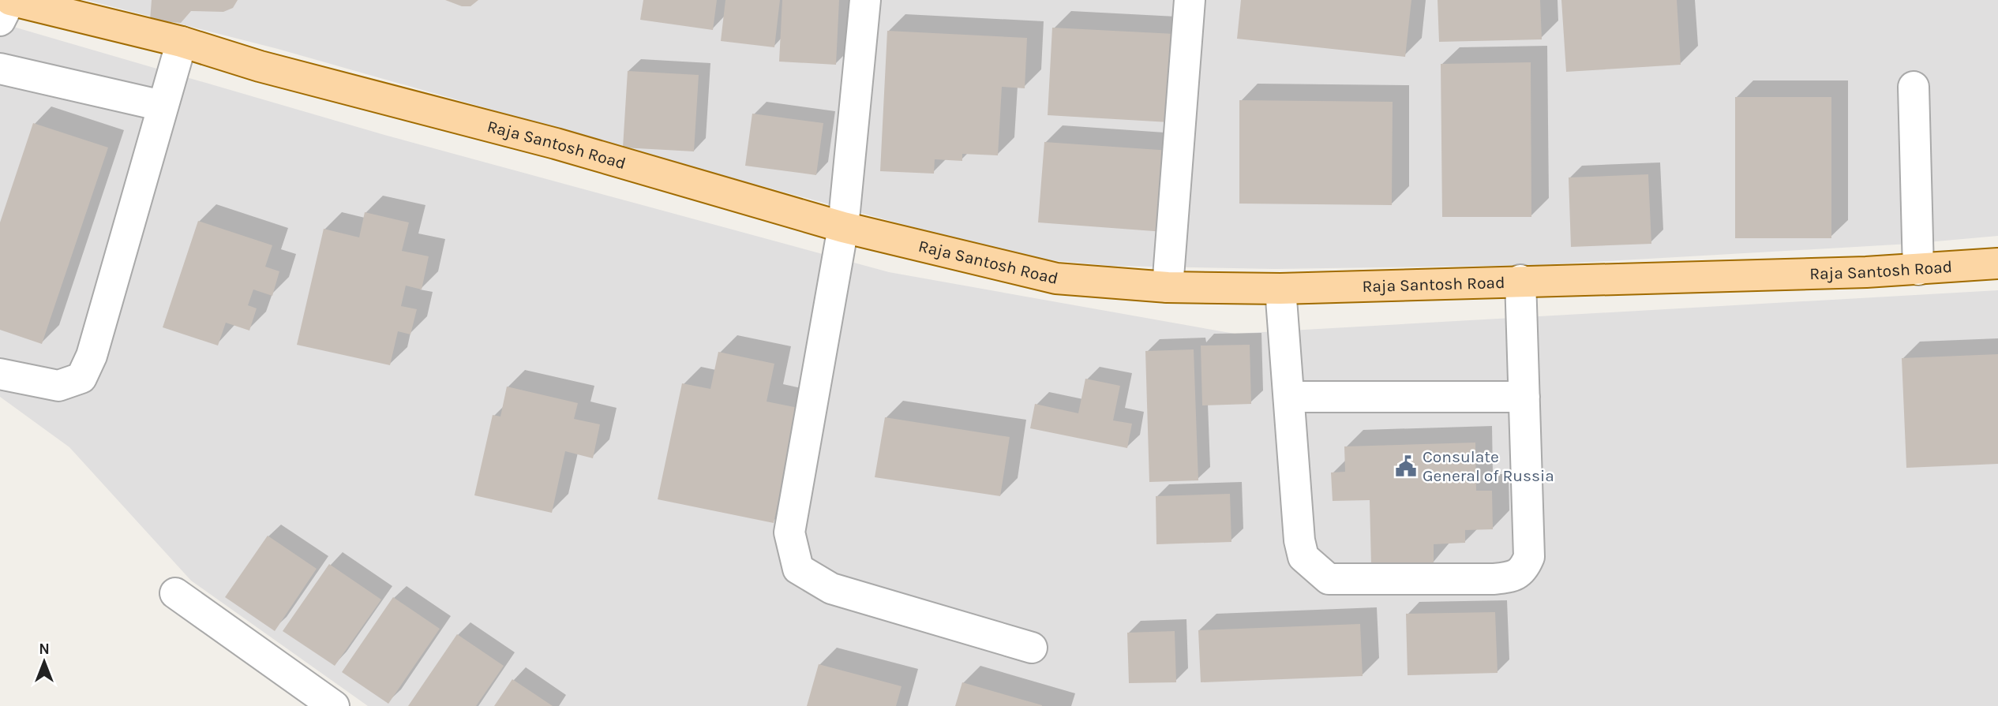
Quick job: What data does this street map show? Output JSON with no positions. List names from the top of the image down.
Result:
{
  "streets": {
    "main road": ["Raja Santosh Road"]
  },
  "places": {
    "public building": ["Consulate General of Russia"]
  },
  "north": "top"
}
